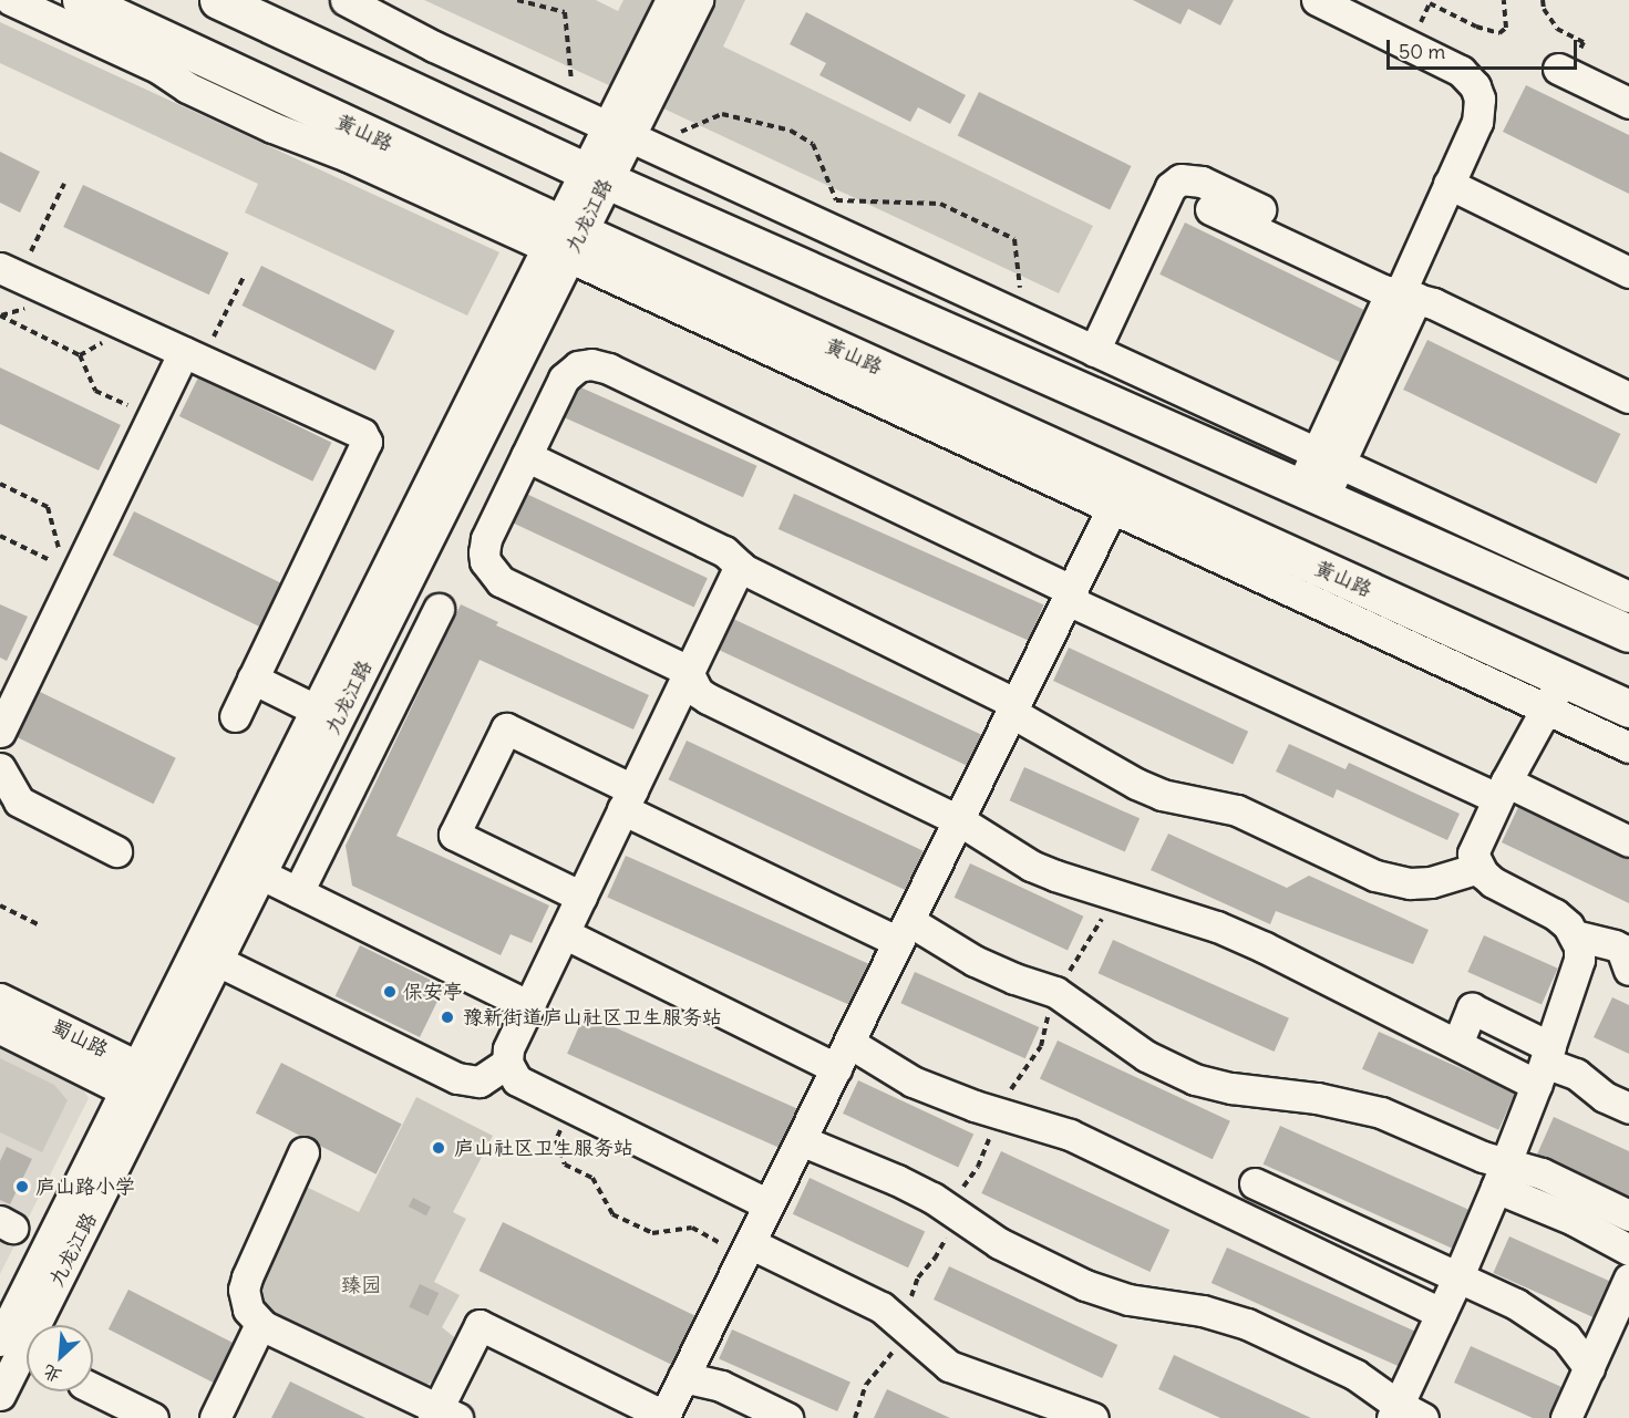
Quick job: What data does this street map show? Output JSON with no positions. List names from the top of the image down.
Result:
{
  "streets": {
    "main road": ["黄山路"],
    "street": ["九龙江路", "蜀山路"]
  },
  "crossings": [
    ["黄山路", "九龙江路"],
    ["九龙江路", "蜀山路"]
  ],
  "parks": ["臻园"],
  "places": [
    "保安亭",
    "豫新街道庐山社区卫生服务站",
    "庐山社区卫生服务站",
    "庐山路小学"
  ],
  "scale_bar": "50 m",
  "north": "bottom left"
}
